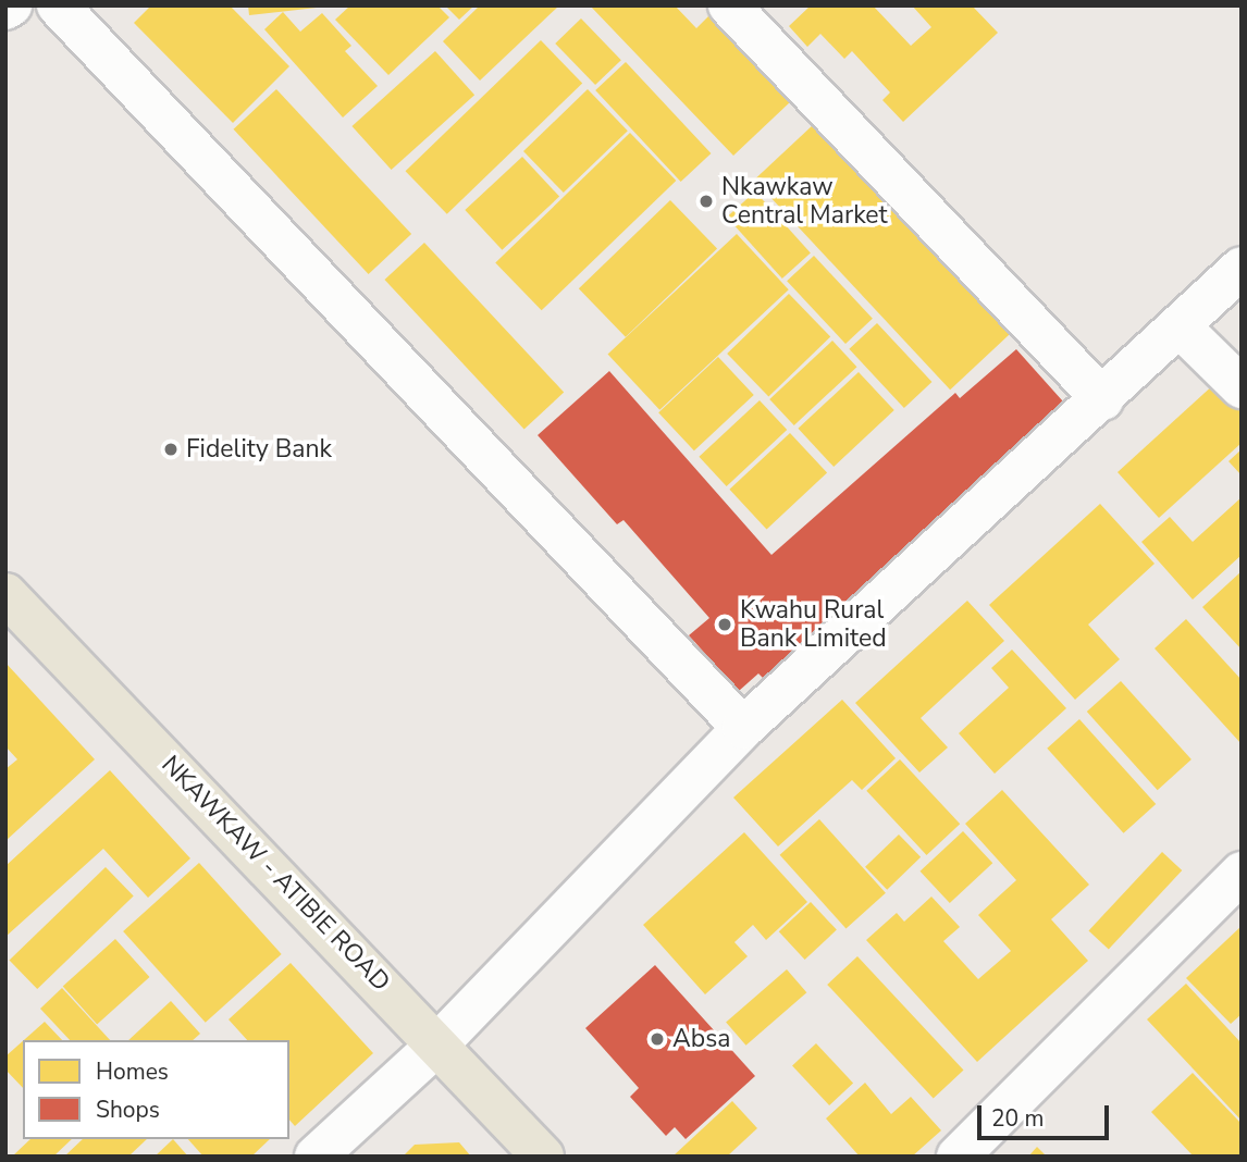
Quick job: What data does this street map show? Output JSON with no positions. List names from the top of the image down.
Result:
{
  "streets": {
    "main road": ["NKAWKAW - ATIBIE ROAD"]
  },
  "places": [
    "Nkawkaw Central Market",
    "Fidelity Bank",
    "Kwahu Rural Bank Limited",
    "Absa"
  ],
  "legend": ["Homes", "Shops"],
  "scale_bar": "20 m"
}
